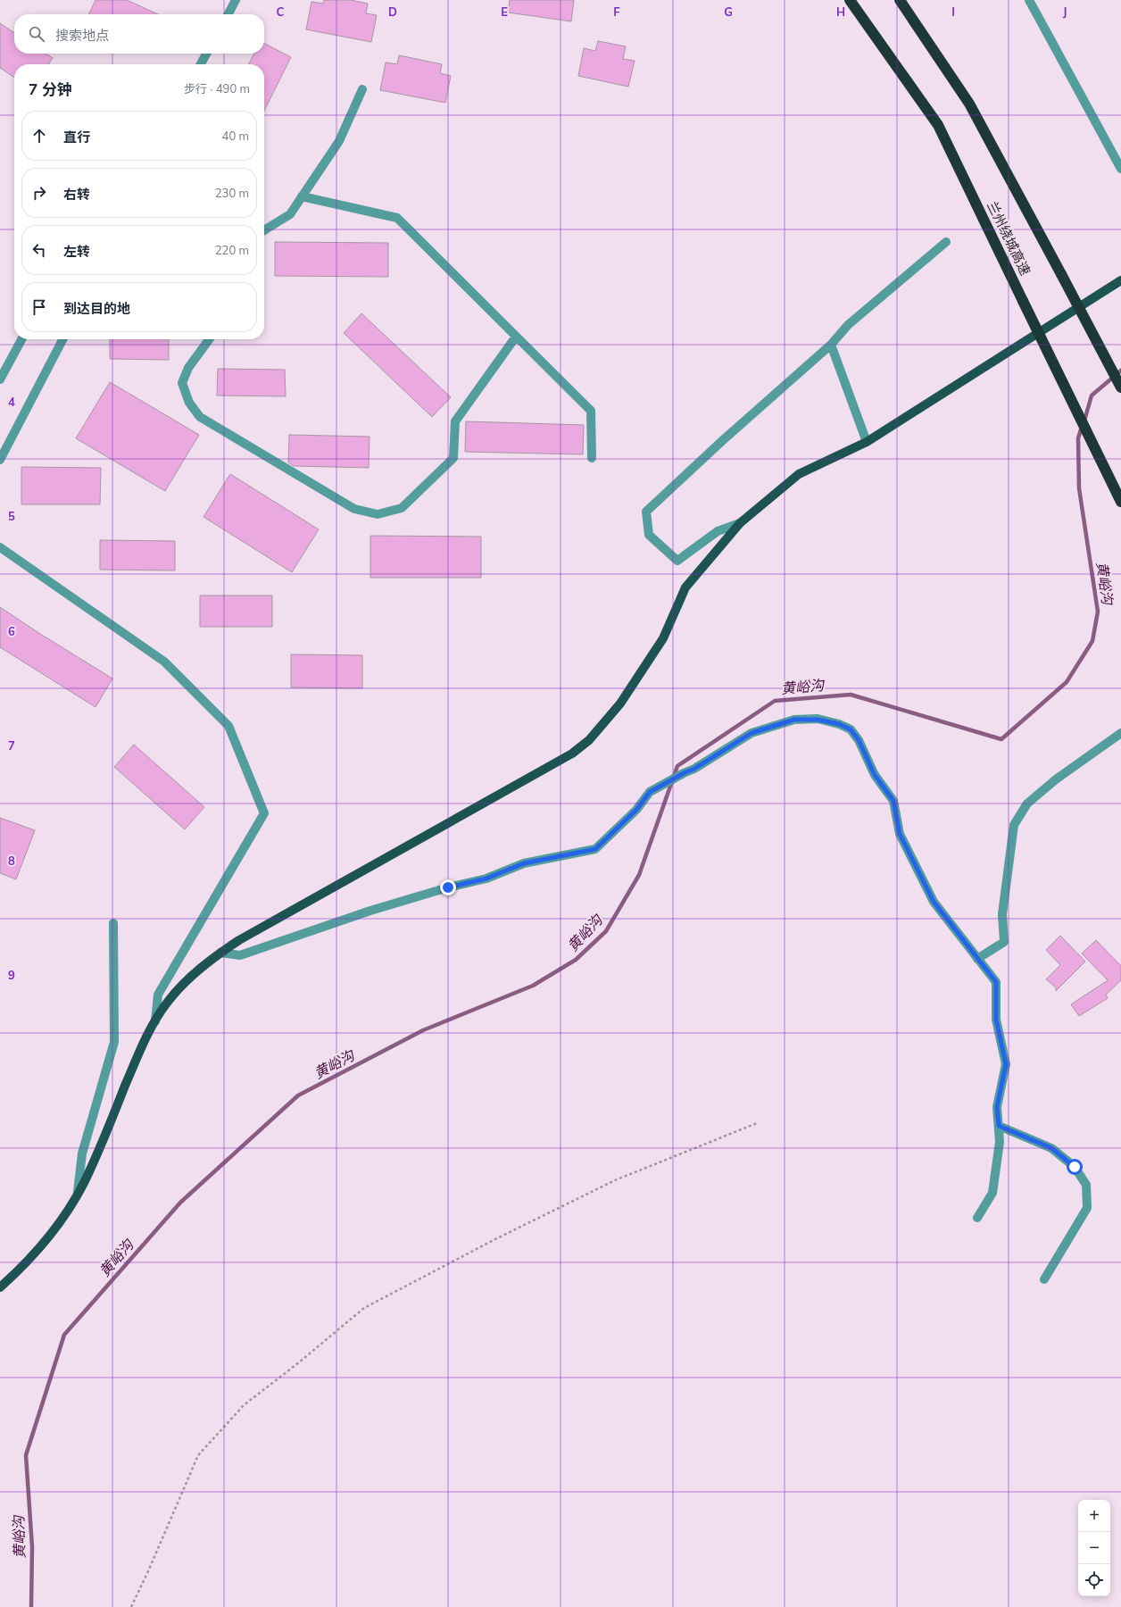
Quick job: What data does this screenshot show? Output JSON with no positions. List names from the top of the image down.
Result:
{
  "streets": {
    "highway": ["兰州绕城高速"]
  },
  "water": ["黄峪沟"],
  "page": {
    "search": "搜索地点",
    "heading": ["7 分钟", "步行 · 490 m"],
    "list": [
      ["直行", "40 m"],
      ["右转", "230 m"],
      ["左转", "220 m"],
      "到达目的地"
    ],
    "map_buttons": ["+", "−"]
  },
  "grid": {
    "columns": [
      "C",
      "D",
      "E",
      "F",
      "G",
      "H",
      "I",
      "J"
    ],
    "rows": [
      "4",
      "5",
      "6",
      "7",
      "8",
      "9"
    ]
  }
}
